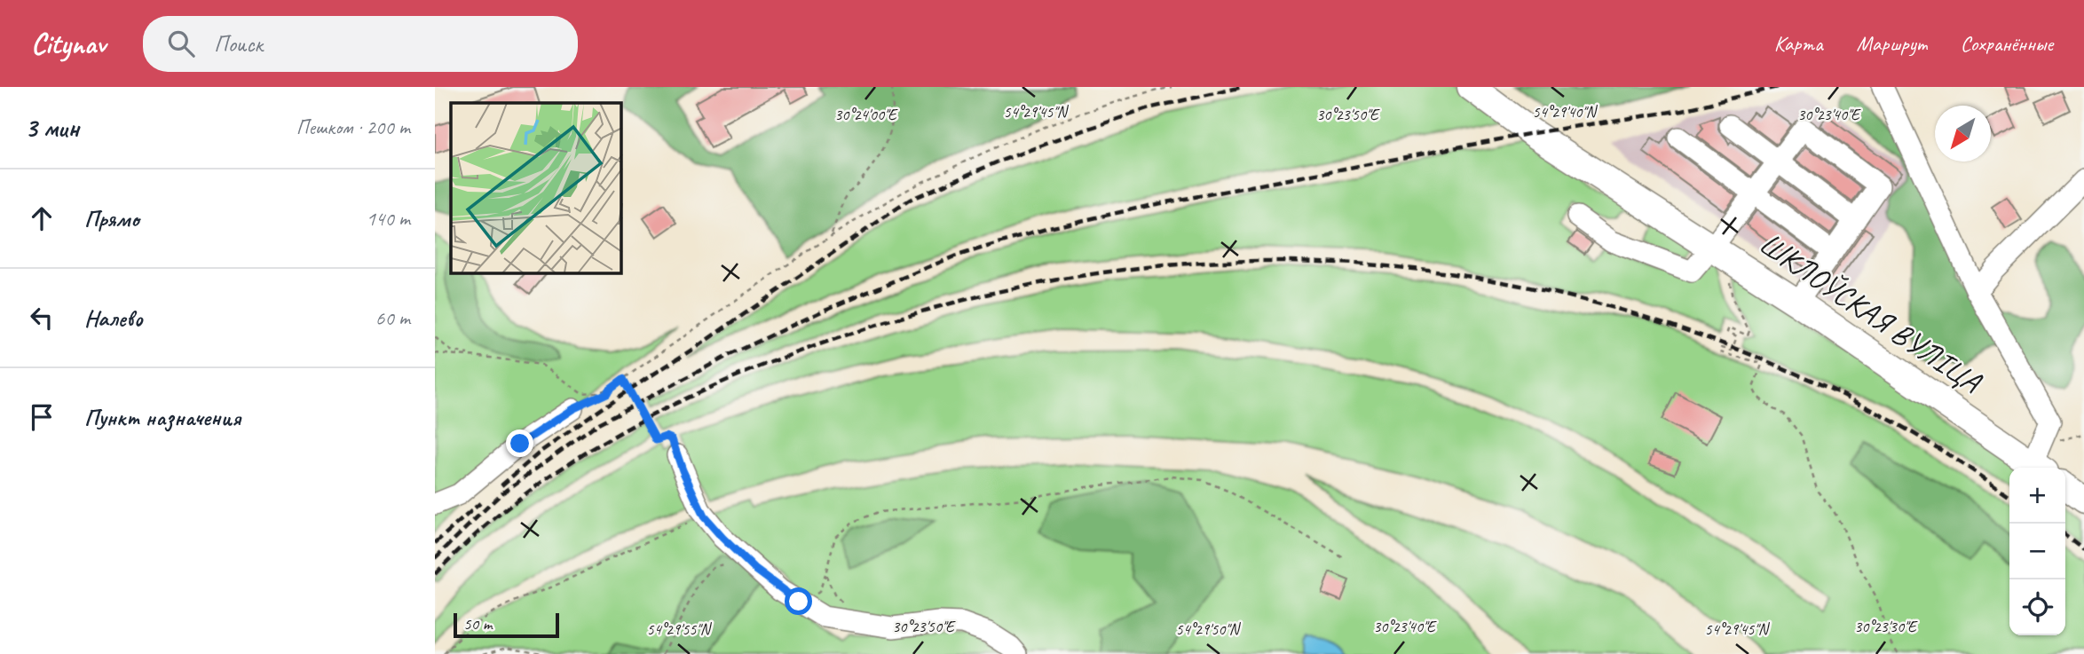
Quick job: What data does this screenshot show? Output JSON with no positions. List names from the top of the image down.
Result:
{
  "streets": {
    "main road": ["ШКЛОЎСКАЯ ВУЛІЦА"]
  },
  "scale_bar": "50 m",
  "north": "bottom left",
  "page": {
    "header": "Citynav",
    "search": "Поиск",
    "nav": ["Карта", "Маршрут", "Сохранённые"],
    "heading": ["3 мин", "Пешком · 200 m"],
    "list": [
      ["Прямо", "140 m"],
      ["Налево", "60 m"],
      "Пункт назначения"
    ],
    "map_buttons": ["+", "−"],
    "scale": "50 m"
  },
  "coordinates": [
    "54°29'45\"N",
    "54°29'40\"N",
    "30°24'00\"E",
    "30°23'50\"E",
    "30°23'40\"E",
    "30°23'30\"E",
    "54°29'55\"N",
    "54°29'50\"N"
  ]
}
